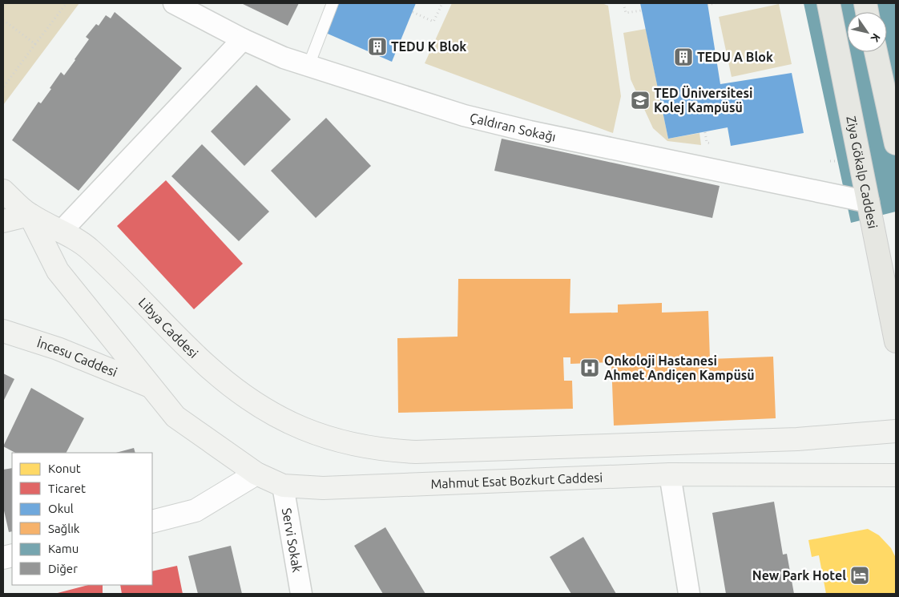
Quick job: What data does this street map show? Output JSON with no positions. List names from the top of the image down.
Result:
{
  "streets": {
    "main road": [
      "Ziya Gökalp Caddesi",
      "Libya Caddesi",
      "İncesu Caddesi",
      "Mahmut Esat Bozkurt Caddesi"
    ],
    "street": ["Çaldıran Sokağı", "Servi Sokak"]
  },
  "crossings": [
    ["Çaldıran Sokağı", "Ziya Gökalp Caddesi"],
    ["Libya Caddesi", "İncesu Caddesi"],
    ["Libya Caddesi", "Mahmut Esat Bozkurt Caddesi"],
    ["Mahmut Esat Bozkurt Caddesi", "Servi Sokak"]
  ],
  "places": {
    "building": ["TEDU K Blok", "TEDU A Blok"],
    "school or university": ["TED Üniversitesi Kolej Kampüsü"],
    "hospital": ["Onkoloji Hastanesi Ahmet Andiçen Kampüsü"],
    "hotel": ["New Park Hotel"]
  },
  "legend": [
    "Konut",
    "Ticaret",
    "Okul",
    "Sağlık",
    "Kamu",
    "Diğer"
  ],
  "north": "bottom right"
}
